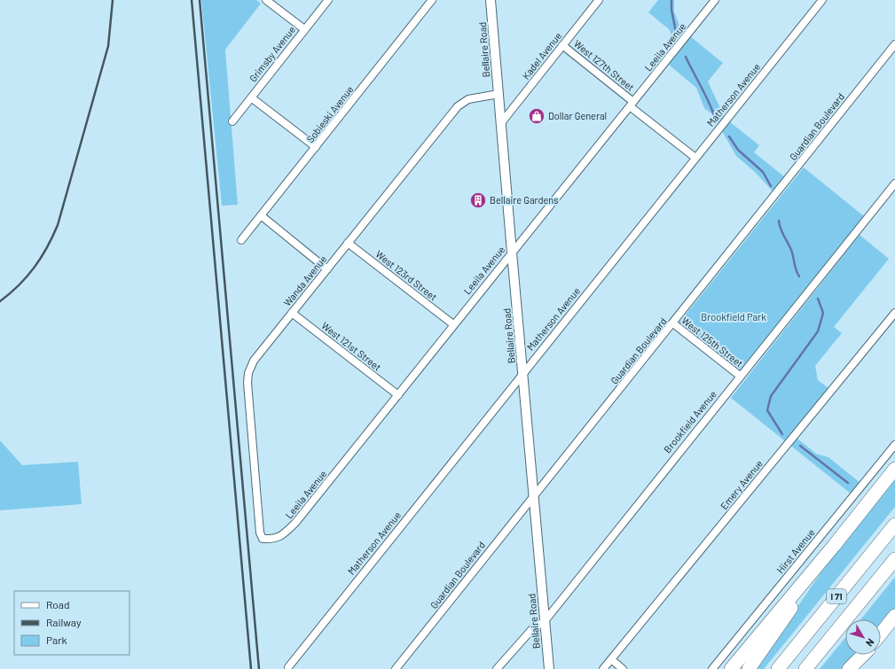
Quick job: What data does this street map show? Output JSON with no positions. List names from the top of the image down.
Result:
{
  "streets": {
    "highway": ["I 71"],
    "street": [
      "Leeila Avenue",
      "Bellaire Road",
      "Grimsby Avenue",
      "Kadel Avenue",
      "West 127th Street",
      "Matherson Avenue",
      "Sobieski Avenue",
      "Guardian Boulevard",
      "West 123rd Street",
      "Wanda Avenue",
      "West 125th Street",
      "West 121st Street",
      "Brookfield Avenue",
      "Emery Avenue",
      "Hirst Avenue"
    ]
  },
  "crossings": [
    ["Leeila Avenue", "Bellaire Road"],
    ["Leeila Avenue", "West 127th Street"],
    ["Leeila Avenue", "West 123rd Street"],
    ["Leeila Avenue", "Wanda Avenue"],
    ["Leeila Avenue", "West 121st Street"],
    ["Bellaire Road", "Kadel Avenue"],
    ["Bellaire Road", "Matherson Avenue"],
    ["Bellaire Road", "Guardian Boulevard"],
    ["Bellaire Road", "Wanda Avenue"],
    ["Bellaire Road", "Brookfield Avenue"],
    ["Kadel Avenue", "West 127th Street"],
    ["West 127th Street", "Matherson Avenue"],
    ["Guardian Boulevard", "West 125th Street"],
    ["West 123rd Street", "Wanda Avenue"],
    ["Wanda Avenue", "West 121st Street"],
    ["West 125th Street", "Brookfield Avenue"]
  ],
  "parks": ["Brookfield Park"],
  "places": {
    "shop": ["Dollar General"],
    "building": ["Bellaire Gardens"]
  },
  "legend": ["Road", "Railway", "Park"],
  "north": "bottom right"
}
